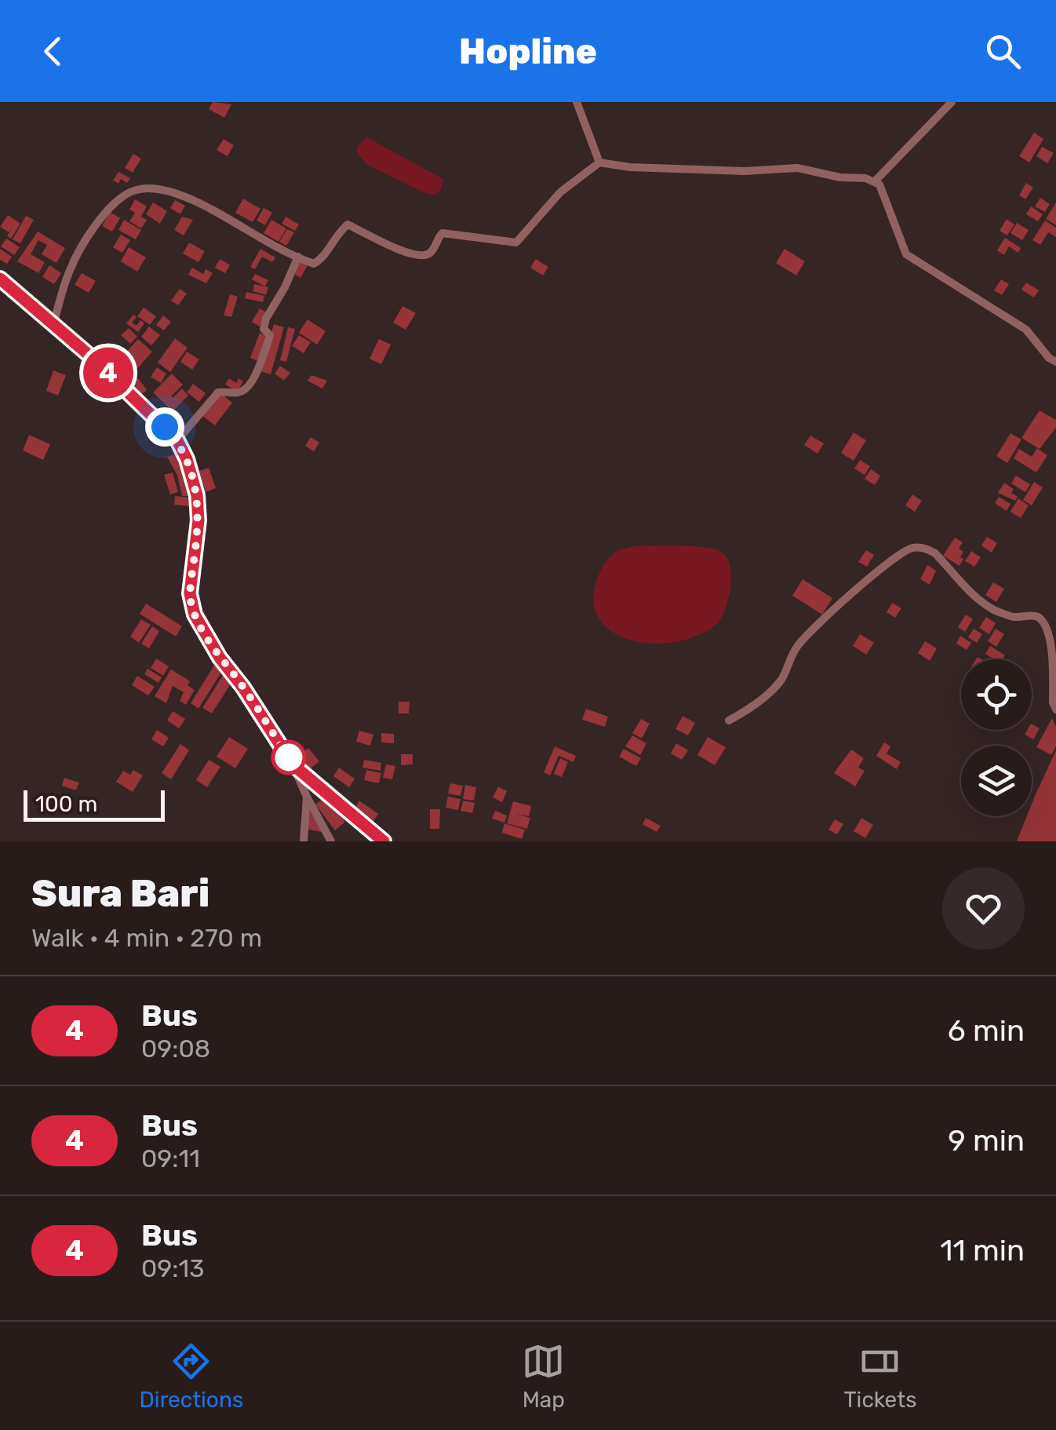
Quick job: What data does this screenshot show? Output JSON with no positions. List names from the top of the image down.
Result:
{
  "lines": ["bus line 4"],
  "scale_bar": "100 m",
  "page": {
    "header": "Hopline",
    "on_map": "4",
    "scale": "100 m",
    "heading": ["Sura Bari", "Walk · 4 min · 270 m"],
    "list": [
      {
        "mark": "4",
        "name": "Bus",
        "note": "09:08",
        "value": "6 min"
      },
      {
        "mark": "4",
        "name": "Bus",
        "note": "09:11",
        "value": "9 min"
      },
      {
        "mark": "4",
        "name": "Bus",
        "note": "09:13",
        "value": "11 min"
      }
    ],
    "tabs": ["Directions", "Map", "Tickets"]
  }
}
